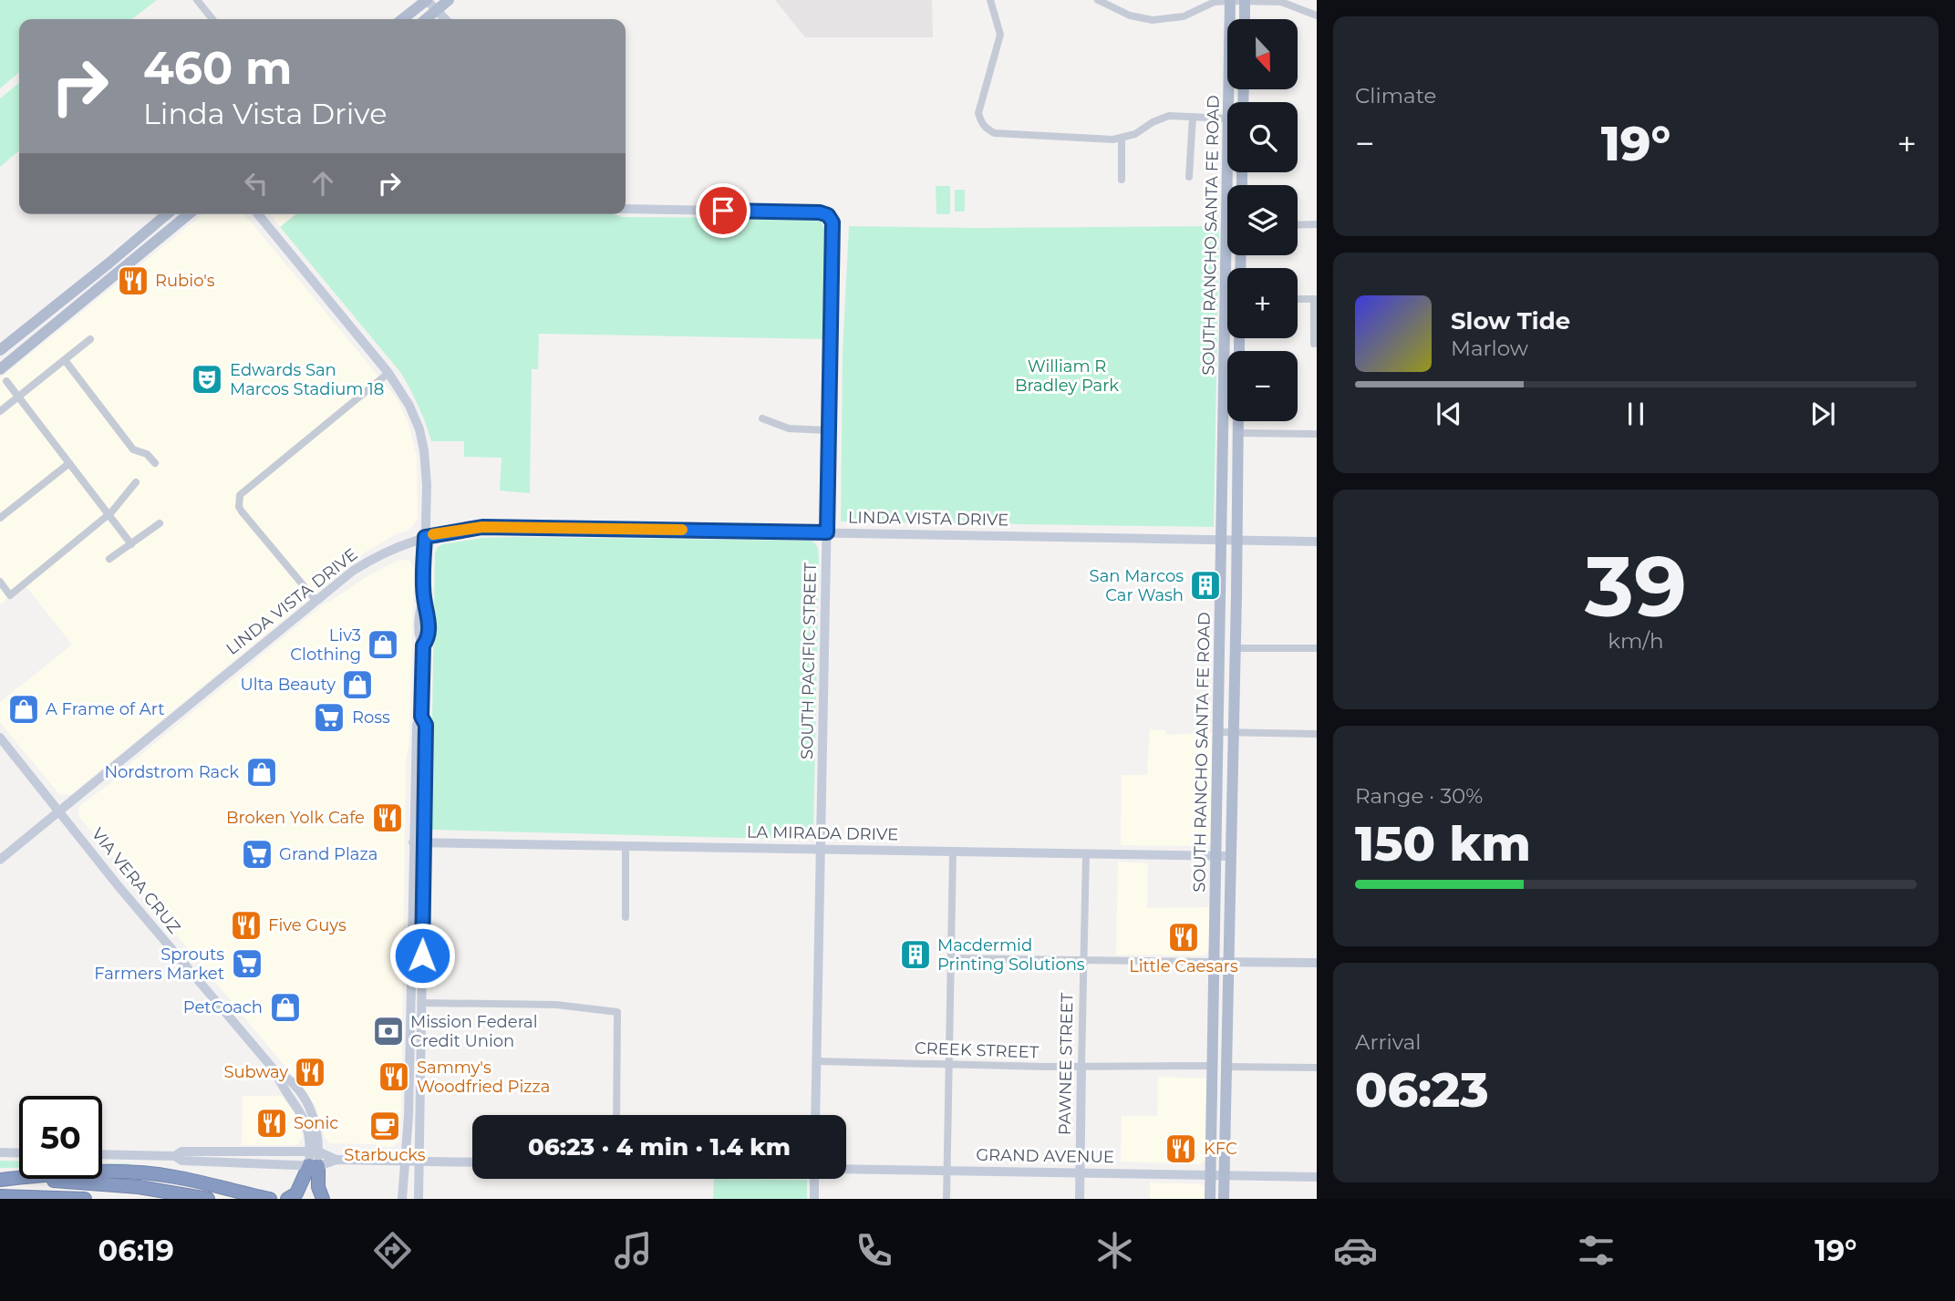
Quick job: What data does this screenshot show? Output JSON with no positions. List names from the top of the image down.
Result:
{
  "streets": {
    "main road": [
      "SOUTH RANCHO SANTA FE ROAD",
      "LINDA VISTA DRIVE",
      "SOUTH PACIFIC STREET",
      "LA MIRADA DRIVE",
      "VIA VERA CRUZ",
      "PAWNEE STREET",
      "GRAND AVENUE"
    ],
    "street": ["CREEK STREET"]
  },
  "crossings": [
    ["SOUTH RANCHO SANTA FE ROAD", "LINDA VISTA DRIVE"],
    ["SOUTH RANCHO SANTA FE ROAD", "LA MIRADA DRIVE"],
    ["SOUTH RANCHO SANTA FE ROAD", "CREEK STREET"],
    ["SOUTH RANCHO SANTA FE ROAD", "GRAND AVENUE"],
    ["LINDA VISTA DRIVE", "SOUTH PACIFIC STREET"],
    ["LINDA VISTA DRIVE", "VIA VERA CRUZ"],
    ["SOUTH PACIFIC STREET", "LA MIRADA DRIVE"],
    ["SOUTH PACIFIC STREET", "CREEK STREET"],
    ["LA MIRADA DRIVE", "PAWNEE STREET"],
    ["CREEK STREET", "PAWNEE STREET"],
    ["PAWNEE STREET", "GRAND AVENUE"]
  ],
  "parks": ["William R Bradley Park"],
  "places": {
    "restaurant": [
      "Rubio's",
      "Broken Yolk Cafe",
      "Five Guys",
      "Little Caesars",
      "Subway",
      "Sammy's Woodfried Pizza",
      "Sonic",
      "KFC"
    ],
    "theatre": ["Edwards San Marcos Stadium 18"],
    "building": ["San Marcos Car Wash", "Macdermid Printing Solutions"],
    "shop": [
      "Liv3 Clothing",
      "Ulta Beauty",
      "A Frame of Art",
      "Nordstrom Rack",
      "PetCoach"
    ],
    "supermarket": ["Ross", "Grand Plaza", "Sprouts Farmers Market"],
    "bank": ["Mission Federal Credit Union"],
    "cafe": ["Starbucks"]
  },
  "north": "bottom",
  "page": {
    "tile": [
      "Climate",
      ["39", "km/h"],
      ["Range · 30%", "150 km"],
      ["Arrival", "06:23"]
    ],
    "map_buttons": ["+", "−"],
    "turn": ["460 m", "Linda Vista Drive"],
    "heat": ["−", "19°", "+"],
    "song": ["Slow Tide", "Marlow"],
    "limit": "50",
    "trip": "06:23 · 4 min · 1.4 km",
    "tabs": ["06:19", "19°"]
  }
}
